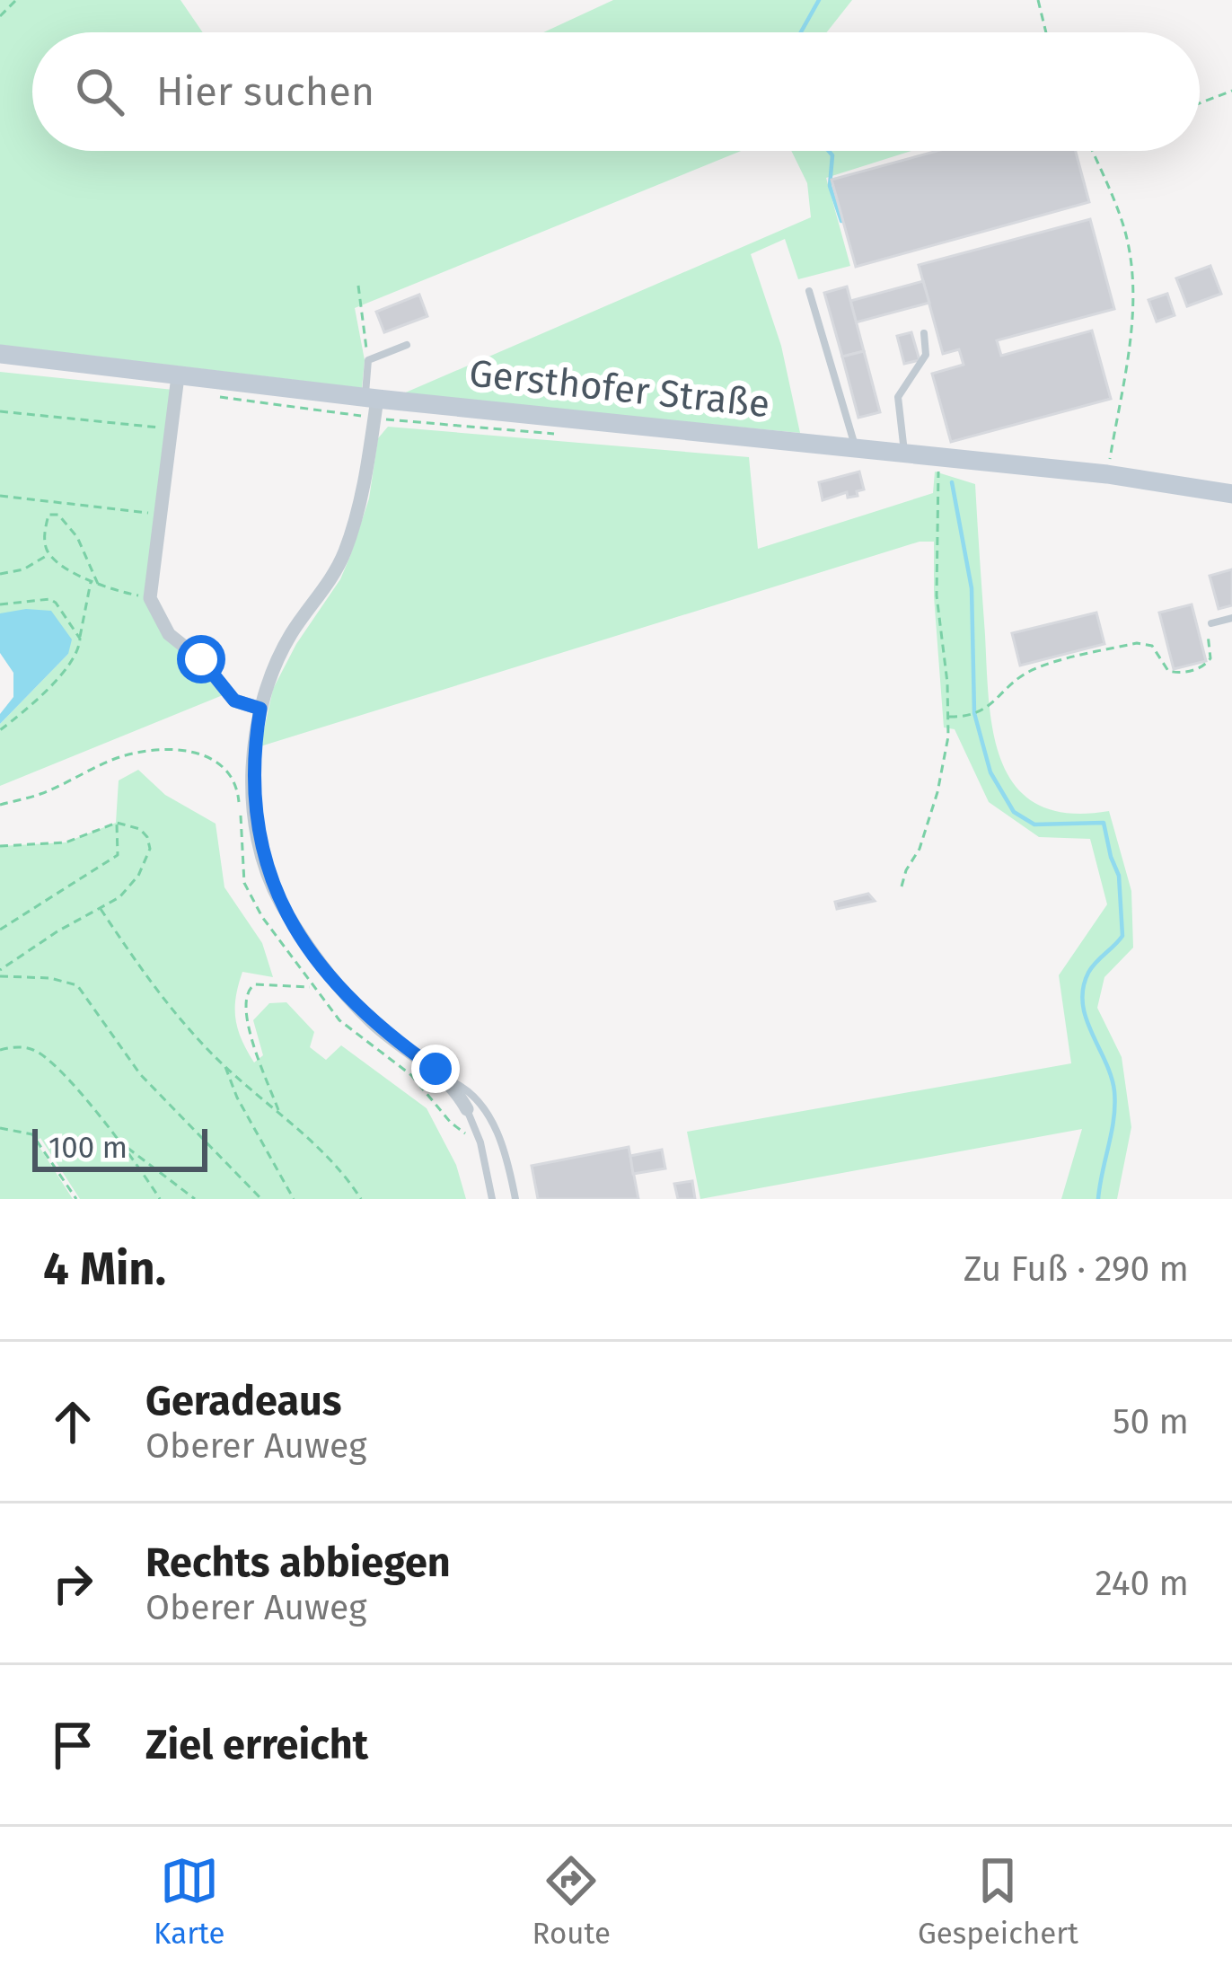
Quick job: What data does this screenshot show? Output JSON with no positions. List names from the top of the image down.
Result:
{
  "streets": {
    "main road": ["Gersthofer Straße"]
  },
  "scale_bar": "100 m",
  "page": {
    "search": "Hier suchen",
    "scale": "100 m",
    "heading": ["4 Min.", "Zu Fuß · 290 m"],
    "list": [
      ["Geradeaus", "Oberer Auweg", "50 m"],
      ["Rechts abbiegen", "Oberer Auweg", "240 m"],
      "Ziel erreicht"
    ],
    "nav": ["Karte", "Route", "Gespeichert"]
  }
}
